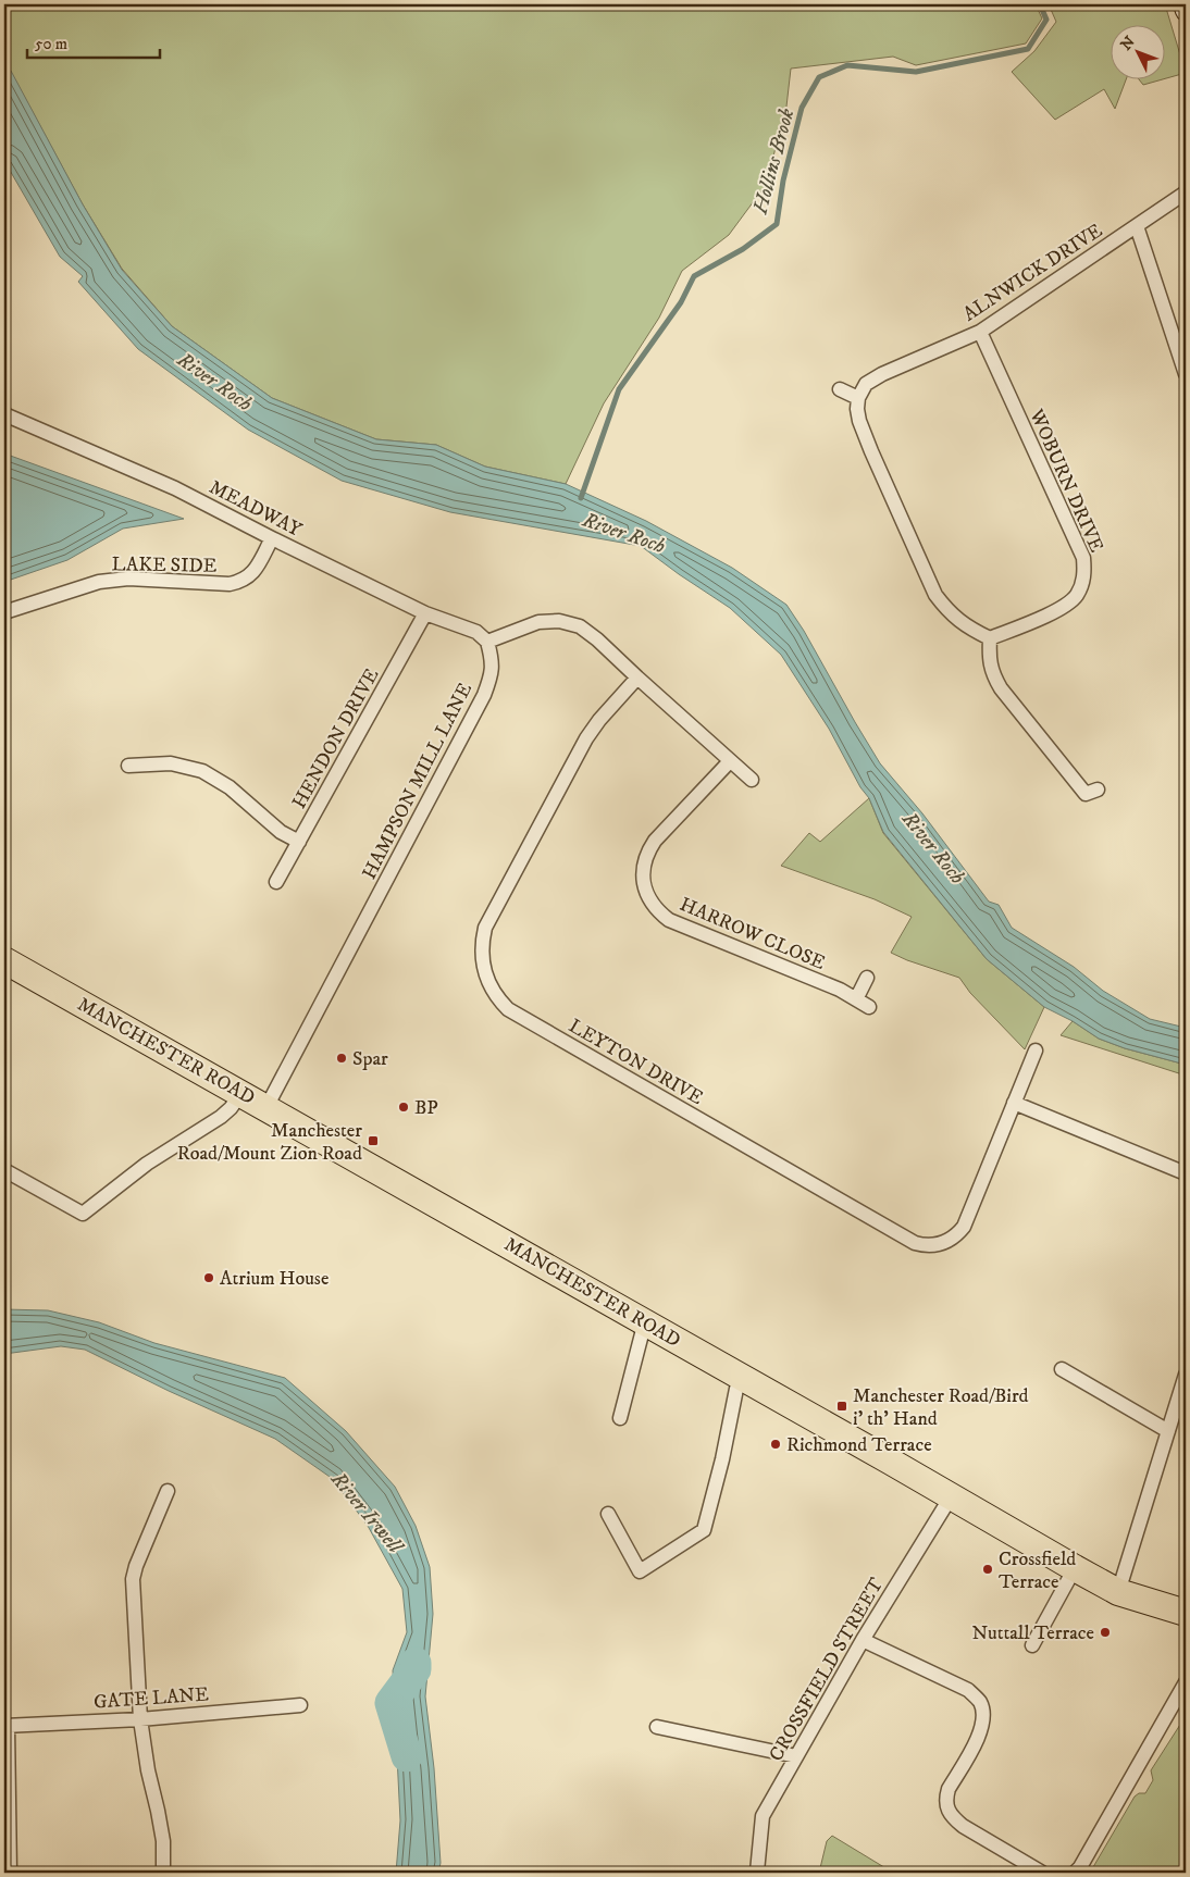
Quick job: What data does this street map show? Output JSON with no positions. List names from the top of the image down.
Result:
{
  "streets": {
    "highway": ["MANCHESTER ROAD"],
    "street": [
      "ALNWICK DRIVE",
      "WOBURN DRIVE",
      "MEADWAY",
      "LAKE SIDE",
      "HENDON DRIVE",
      "HAMPSON MILL LANE",
      "HARROW CLOSE",
      "LEYTON DRIVE",
      "CROSSFIELD STREET",
      "GATE LANE"
    ]
  },
  "crossings": [
    ["ALNWICK DRIVE", "WOBURN DRIVE"],
    ["MEADWAY", "LAKE SIDE"],
    ["MEADWAY", "HENDON DRIVE"],
    ["MEADWAY", "HAMPSON MILL LANE"],
    ["HAMPSON MILL LANE", "MANCHESTER ROAD"],
    ["MANCHESTER ROAD", "CROSSFIELD STREET"]
  ],
  "water": ["Hollins Brook", "River Roch", "River Irwell"],
  "places": {
    "other": [
      "Spar",
      "BP",
      "Atrium House",
      "Richmond Terrace",
      "Crossfield Terrace",
      "Nuttall Terrace"
    ],
    "transit": ["Manchester Road/Mount Zion Road", "Manchester Road/Bird i' th' Hand"]
  },
  "scale_bar": "50 m",
  "north": "top left"
}
